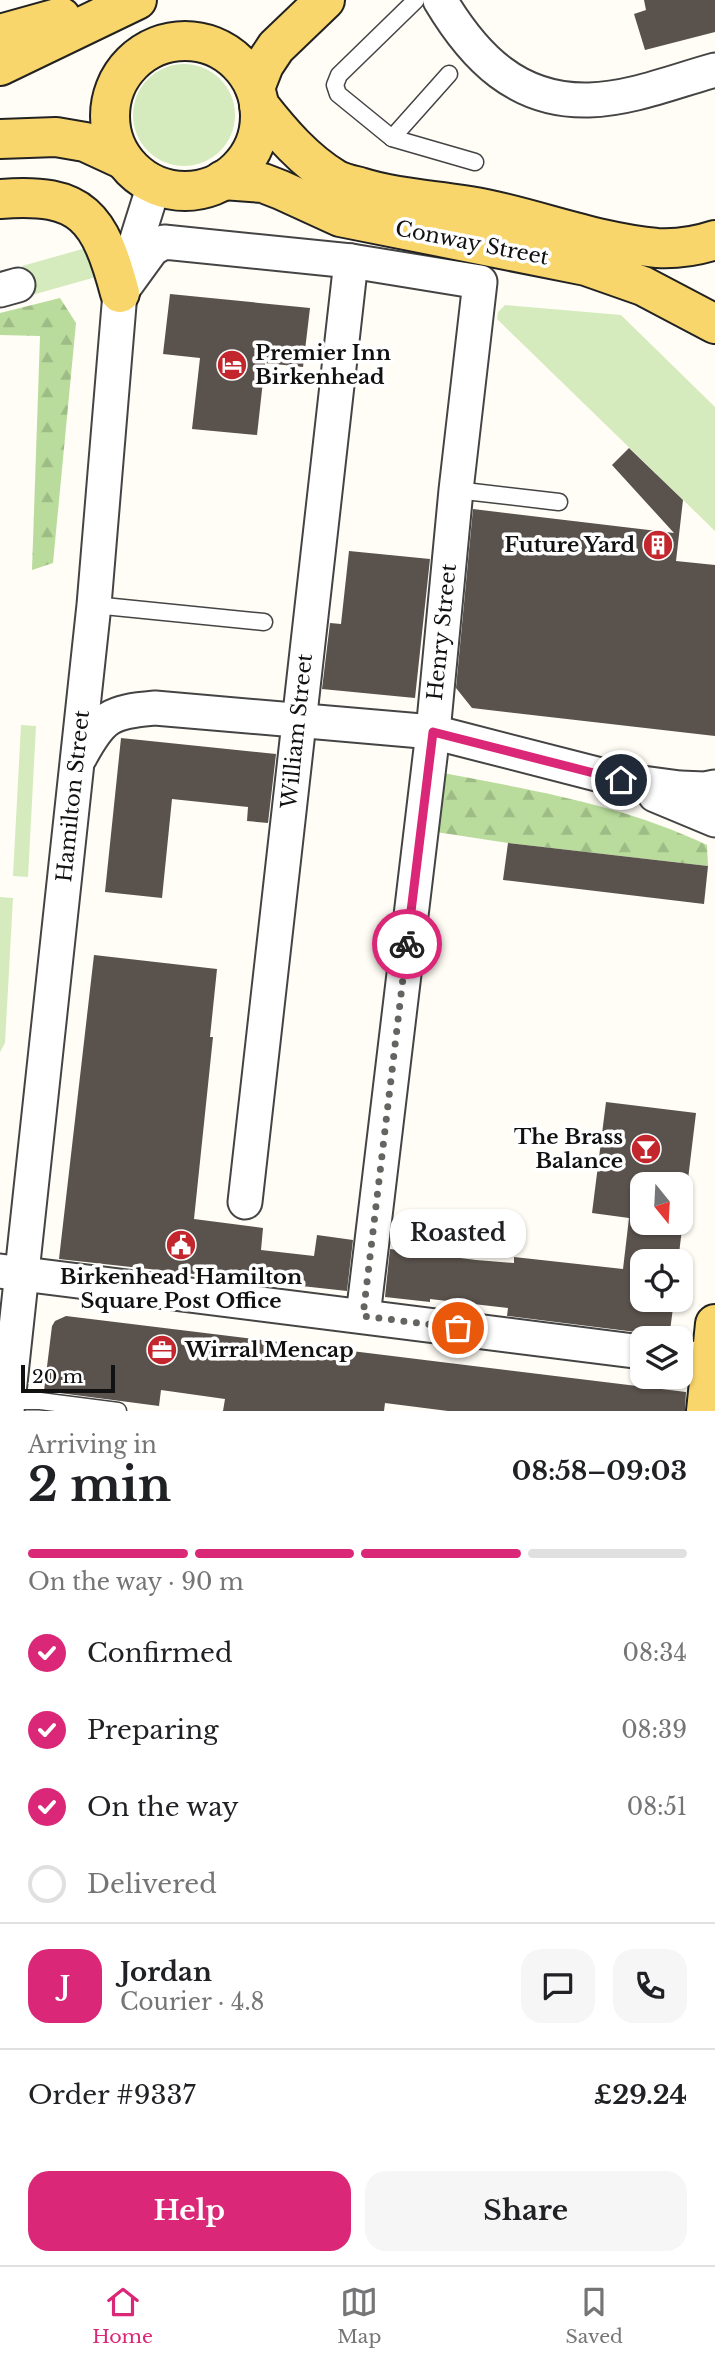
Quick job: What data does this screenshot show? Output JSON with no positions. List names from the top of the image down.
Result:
{
  "streets": {
    "main road": ["Conway Street"],
    "street": ["Henry Street", "William Street", "Hamilton Street"]
  },
  "crossings": [
    ["Conway Street", "Henry Street"],
    ["Conway Street", "William Street"],
    ["Conway Street", "Hamilton Street"]
  ],
  "places": {
    "hotel": ["Premier Inn Birkenhead"],
    "building": ["Future Yard"],
    "bar": ["The Brass Balance"],
    "public building": ["Birkenhead Hamilton Square Post Office"],
    "other": ["Roasted"],
    "office": ["Wirral Mencap"]
  },
  "scale_bar": "20 m",
  "north": "bottom",
  "page": {
    "bubble": "Roasted",
    "scale": "20 m",
    "heading": ["2 min", "Arriving in", "08:58–09:03"],
    "panel": [
      "Jordan",
      "Courier · 4.8",
      "Order #9337",
      "£29.24"
    ],
    "bar": "On the way · 90 m",
    "list": [
      ["Confirmed", "08:34"],
      ["Preparing", "08:39"],
      ["On the way", "08:51"],
      "Delivered"
    ],
    "round": "J",
    "buttons": ["Help", "Share"],
    "tabs": ["Home", "Map", "Saved"]
  }
}
